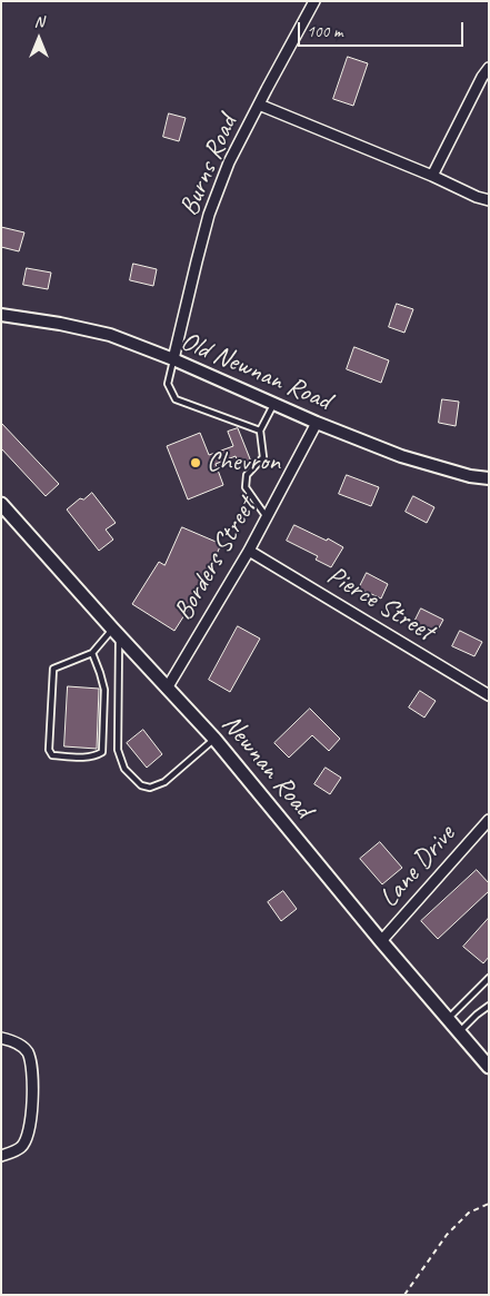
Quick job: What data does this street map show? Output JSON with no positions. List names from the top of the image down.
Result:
{
  "streets": {
    "main road": ["Newnan Road"],
    "street": [
      "Burns Road",
      "Old Newnan Road",
      "Borders Street",
      "Pierce Street",
      "Lane Drive"
    ]
  },
  "crossings": [
    ["Burns Road", "Old Newnan Road"],
    ["Old Newnan Road", "Borders Street"],
    ["Borders Street", "Pierce Street"],
    ["Borders Street", "Newnan Road"],
    ["Newnan Road", "Lane Drive"]
  ],
  "places": ["Chevron"],
  "scale_bar": "100 m",
  "north": "top"
}
